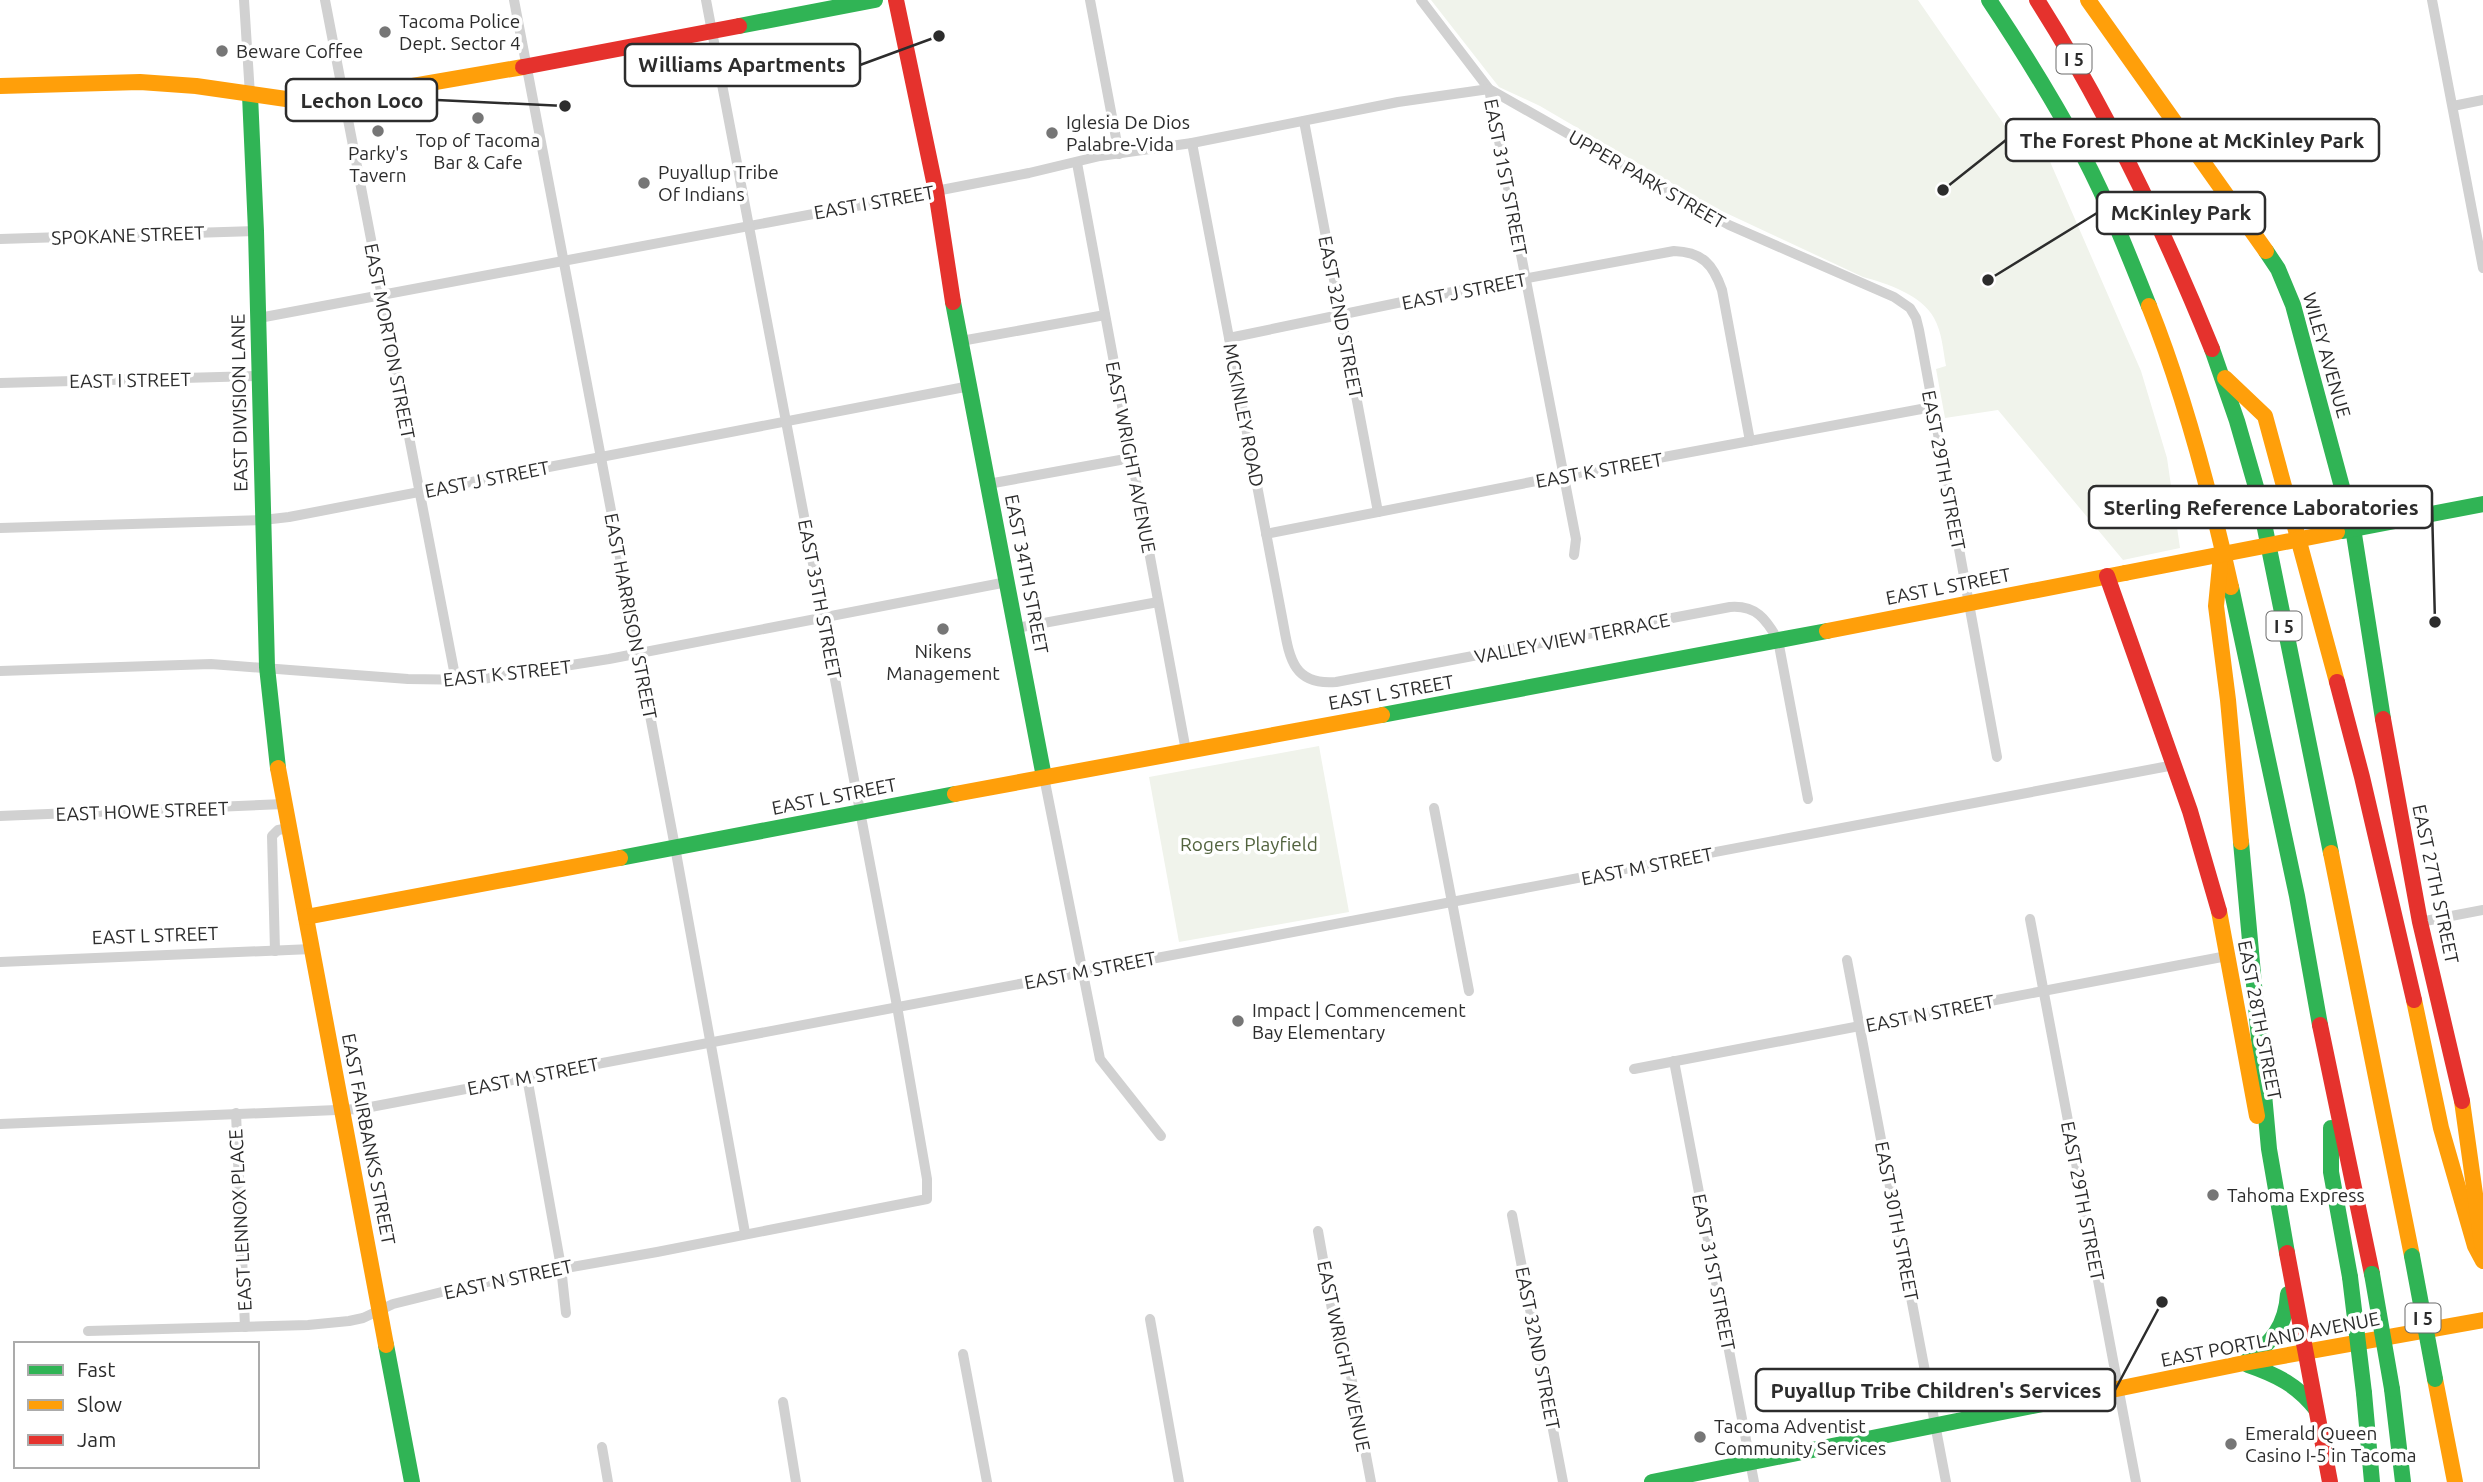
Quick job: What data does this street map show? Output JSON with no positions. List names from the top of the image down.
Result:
{
  "streets": {
    "main road": [
      "I 5",
      "WILEY AVENUE",
      "EAST DIVISION LANE",
      "EAST 34TH STREET",
      "EAST L STREET",
      "EAST 27TH STREET",
      "EAST 28TH STREET",
      "EAST FAIRBANKS STREET",
      "EAST PORTLAND AVENUE"
    ],
    "street": [
      "EAST 31ST STREET",
      "UPPER PARK STREET",
      "EAST I STREET",
      "SPOKANE STREET",
      "EAST J STREET",
      "EAST 32ND STREET",
      "EAST MORTON STREET",
      "MCKINLEY ROAD",
      "EAST WRIGHT AVENUE",
      "EAST K STREET",
      "EAST 29TH STREET",
      "EAST 35TH STREET",
      "EAST HARRISON STREET",
      "VALLEY VIEW TERRACE",
      "EAST HOWE STREET",
      "EAST M STREET",
      "EAST N STREET",
      "EAST LENNOX PLACE",
      "EAST 30TH STREET"
    ]
  },
  "crossings": [
    ["EAST 31ST STREET", "UPPER PARK STREET"],
    ["EAST 31ST STREET", "EAST I STREET"],
    ["EAST 31ST STREET", "EAST J STREET"],
    ["EAST 31ST STREET", "EAST K STREET"],
    ["EAST 31ST STREET", "EAST N STREET"],
    ["EAST 31ST STREET", "EAST PORTLAND AVENUE"],
    ["UPPER PARK STREET", "EAST I STREET"],
    ["UPPER PARK STREET", "EAST 29TH STREET"],
    ["EAST I STREET", "EAST 32ND STREET"],
    ["EAST I STREET", "EAST MORTON STREET"],
    ["EAST I STREET", "EAST DIVISION LANE"],
    ["EAST I STREET", "MCKINLEY ROAD"],
    ["EAST I STREET", "EAST WRIGHT AVENUE"],
    ["EAST I STREET", "EAST 34TH STREET"],
    ["EAST I STREET", "EAST 35TH STREET"],
    ["EAST I STREET", "EAST HARRISON STREET"],
    ["SPOKANE STREET", "EAST DIVISION LANE"],
    ["EAST J STREET", "EAST 32ND STREET"],
    ["EAST J STREET", "EAST MORTON STREET"],
    ["EAST J STREET", "EAST DIVISION LANE"],
    ["EAST J STREET", "MCKINLEY ROAD"],
    ["EAST J STREET", "EAST K STREET"],
    ["EAST J STREET", "EAST 34TH STREET"],
    ["EAST J STREET", "EAST 35TH STREET"],
    ["EAST J STREET", "EAST HARRISON STREET"],
    ["EAST 32ND STREET", "EAST K STREET"],
    ["EAST MORTON STREET", "EAST K STREET"],
    ["WILEY AVENUE", "EAST L STREET"],
    ["WILEY AVENUE", "EAST 27TH STREET"],
    ["EAST DIVISION LANE", "EAST K STREET"],
    ["EAST DIVISION LANE", "EAST HOWE STREET"],
    ["EAST DIVISION LANE", "EAST FAIRBANKS STREET"],
    ["MCKINLEY ROAD", "EAST K STREET"],
    ["MCKINLEY ROAD", "VALLEY VIEW TERRACE"],
    ["EAST WRIGHT AVENUE", "EAST L STREET"],
    ["EAST K STREET", "EAST 29TH STREET"],
    ["EAST K STREET", "EAST 34TH STREET"],
    ["EAST K STREET", "EAST 35TH STREET"],
    ["EAST K STREET", "EAST HARRISON STREET"],
    ["EAST 29TH STREET", "EAST L STREET"],
    ["EAST 29TH STREET", "EAST N STREET"],
    ["EAST 29TH STREET", "EAST PORTLAND AVENUE"],
    ["EAST 34TH STREET", "EAST L STREET"],
    ["EAST 34TH STREET", "EAST M STREET"],
    ["EAST L STREET", "EAST 35TH STREET"],
    ["EAST L STREET", "EAST HARRISON STREET"],
    ["EAST L STREET", "VALLEY VIEW TERRACE"],
    ["EAST L STREET", "EAST 27TH STREET"],
    ["EAST L STREET", "EAST 28TH STREET"],
    ["EAST L STREET", "EAST FAIRBANKS STREET"],
    ["EAST 35TH STREET", "EAST M STREET"],
    ["EAST 35TH STREET", "EAST N STREET"],
    ["EAST HARRISON STREET", "EAST M STREET"],
    ["EAST HARRISON STREET", "EAST N STREET"],
    ["EAST HOWE STREET", "EAST FAIRBANKS STREET"],
    ["EAST M STREET", "EAST 28TH STREET"],
    ["EAST M STREET", "EAST FAIRBANKS STREET"],
    ["EAST M STREET", "EAST LENNOX PLACE"],
    ["EAST N STREET", "EAST 28TH STREET"],
    ["EAST N STREET", "EAST FAIRBANKS STREET"],
    ["EAST N STREET", "EAST LENNOX PLACE"],
    ["EAST N STREET", "EAST 30TH STREET"],
    ["EAST 28TH STREET", "EAST PORTLAND AVENUE"],
    ["EAST 30TH STREET", "EAST PORTLAND AVENUE"]
  ],
  "parks": ["Rogers Playfield"],
  "places": [
    "Tacoma Police Dept. Sector 4",
    "Williams Apartments",
    "Beware Coffee",
    "Lechon Loco",
    "Top of Tacoma Bar & Cafe",
    "Parky's Tavern",
    "Iglesia De Dios Palabre-Vida",
    "Puyallup Tribe Of Indians",
    "The Forest Phone at McKinley Park",
    "McKinley Park",
    "Sterling Reference Laboratories",
    "Nikens Management",
    "Impact | Commencement Bay Elementary",
    "Tahoma Express",
    "Puyallup Tribe Children's Services",
    "Tacoma Adventist Community Services",
    "Emerald Queen Casino I-5 in Tacoma"
  ],
  "legend": ["Fast", "Slow", "Jam"]
}
